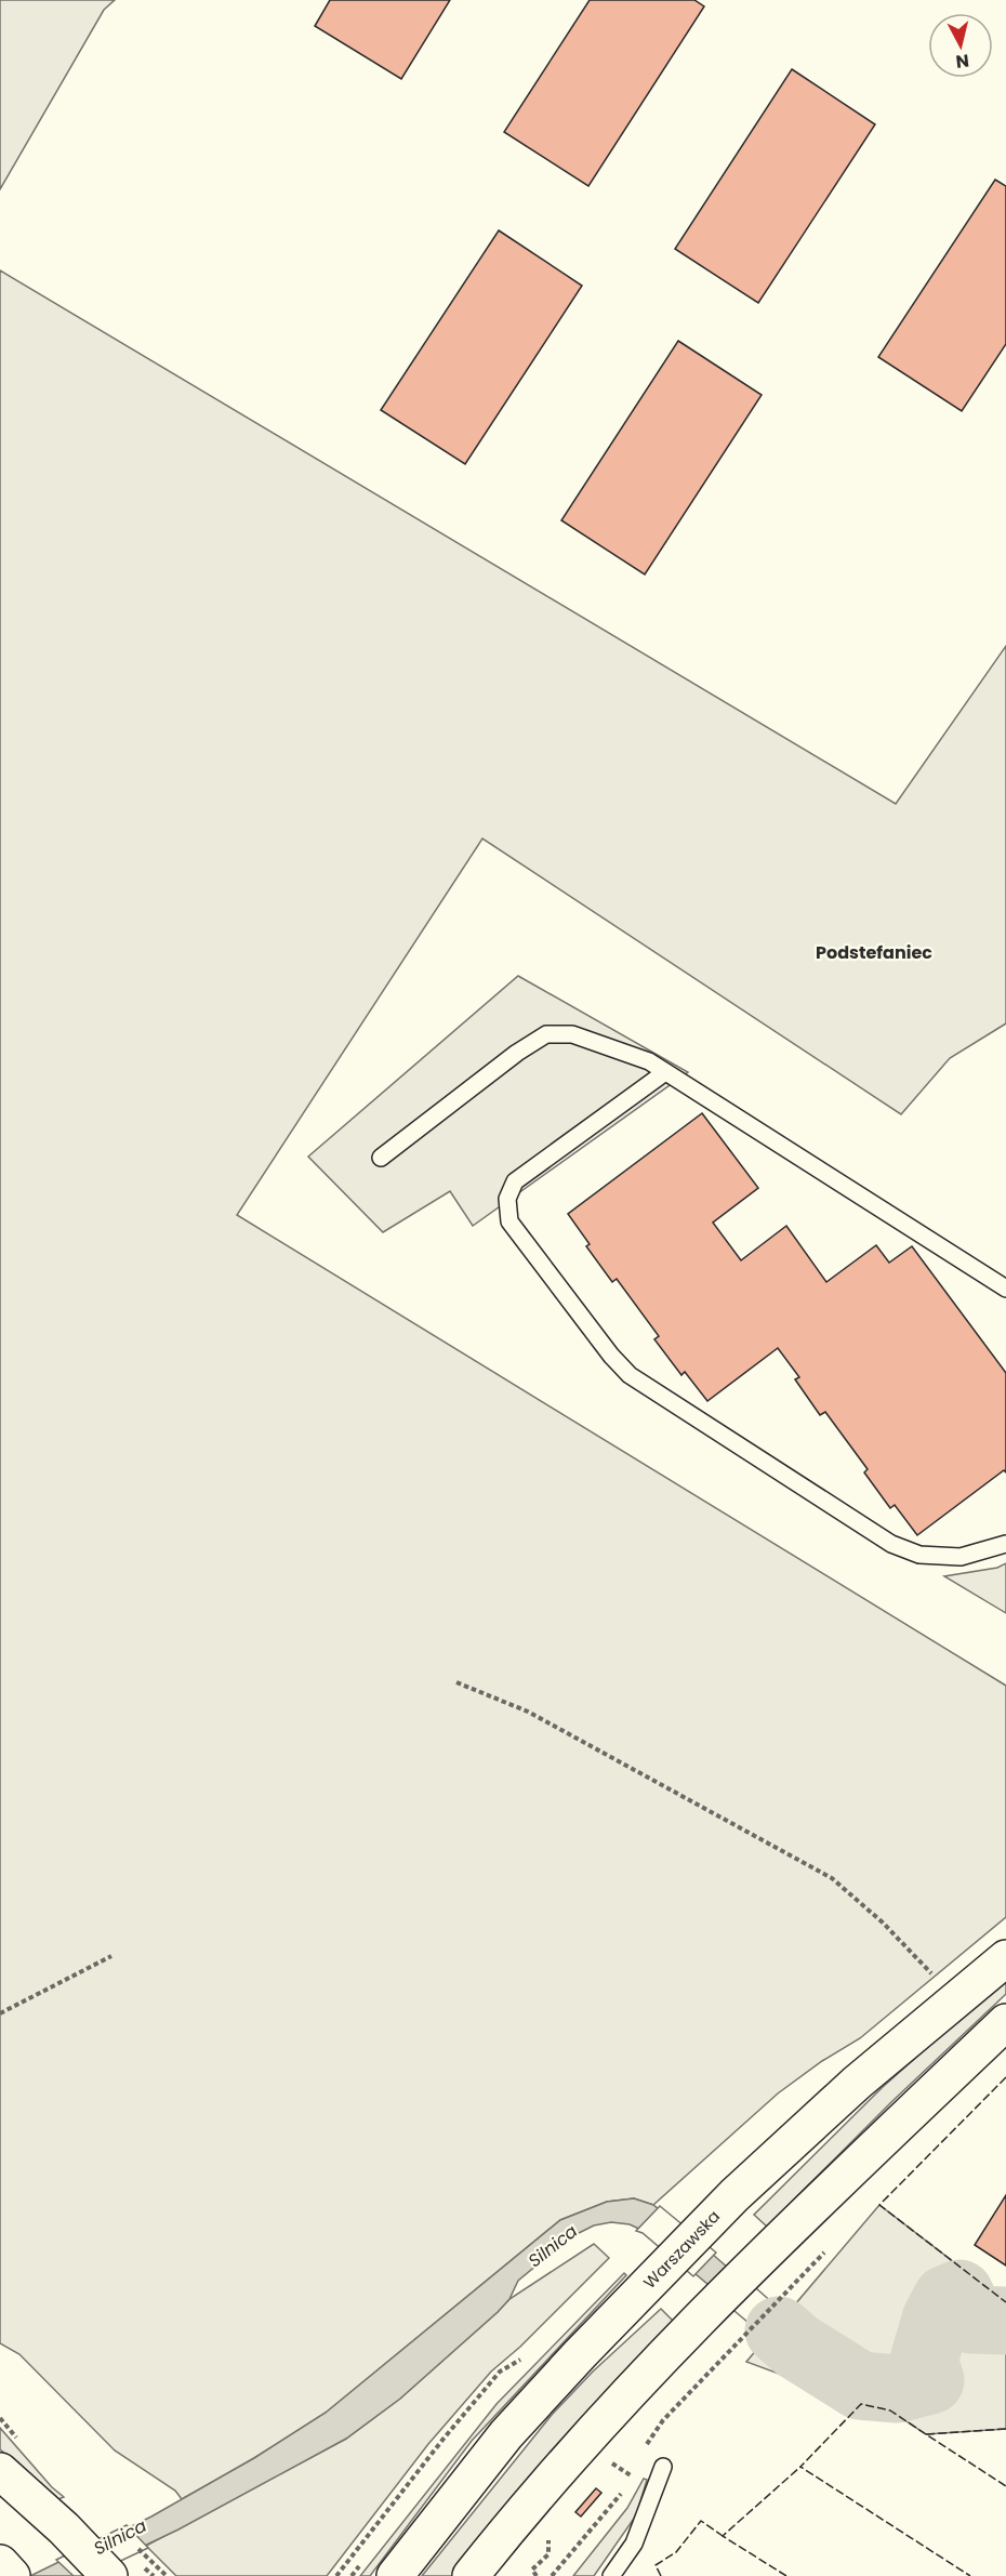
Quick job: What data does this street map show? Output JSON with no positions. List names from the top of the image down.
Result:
{
  "streets": {
    "main road": ["Warszawska"]
  },
  "districts": ["Podstefaniec"],
  "water": ["Silnica"],
  "north": "bottom"
}
